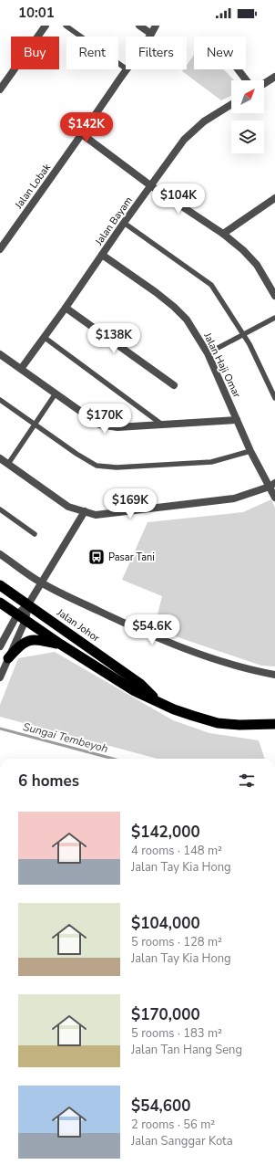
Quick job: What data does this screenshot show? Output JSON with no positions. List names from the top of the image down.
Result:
{
  "streets": {
    "highway": ["Jalan Johor"],
    "street": ["Jalan Lobak", "Jalan Bayam", "Jalan Haji Omar"]
  },
  "crossings": [
    ["Jalan Bayam", "Jalan Haji Omar"]
  ],
  "water": ["Sungai Tembeyoh"],
  "places": {
    "bus stop": ["Pasar Tani"]
  },
  "north": "top right",
  "page": {
    "status": "10:01",
    "chip": [
      "Buy",
      "Rent",
      "Filters",
      "New"
    ],
    "price": [
      "$142K",
      "$104K",
      "$138K",
      "$170K",
      "$169K",
      "$54.6K"
    ],
    "heading": "6 homes",
    "list": [
      {
        "name": "$142,000",
        "note": "4 rooms · 148 m² · Jalan Tay Kia Hong"
      },
      {
        "name": "$104,000",
        "note": "5 rooms · 128 m² · Jalan Tay Kia Hong"
      },
      {
        "name": "$170,000",
        "note": "5 rooms · 183 m² · Jalan Tan Hang Seng"
      },
      {
        "name": "$54,600",
        "note": "2 rooms · 56 m² · Jalan Sanggar Kota"
      }
    ]
  }
}
